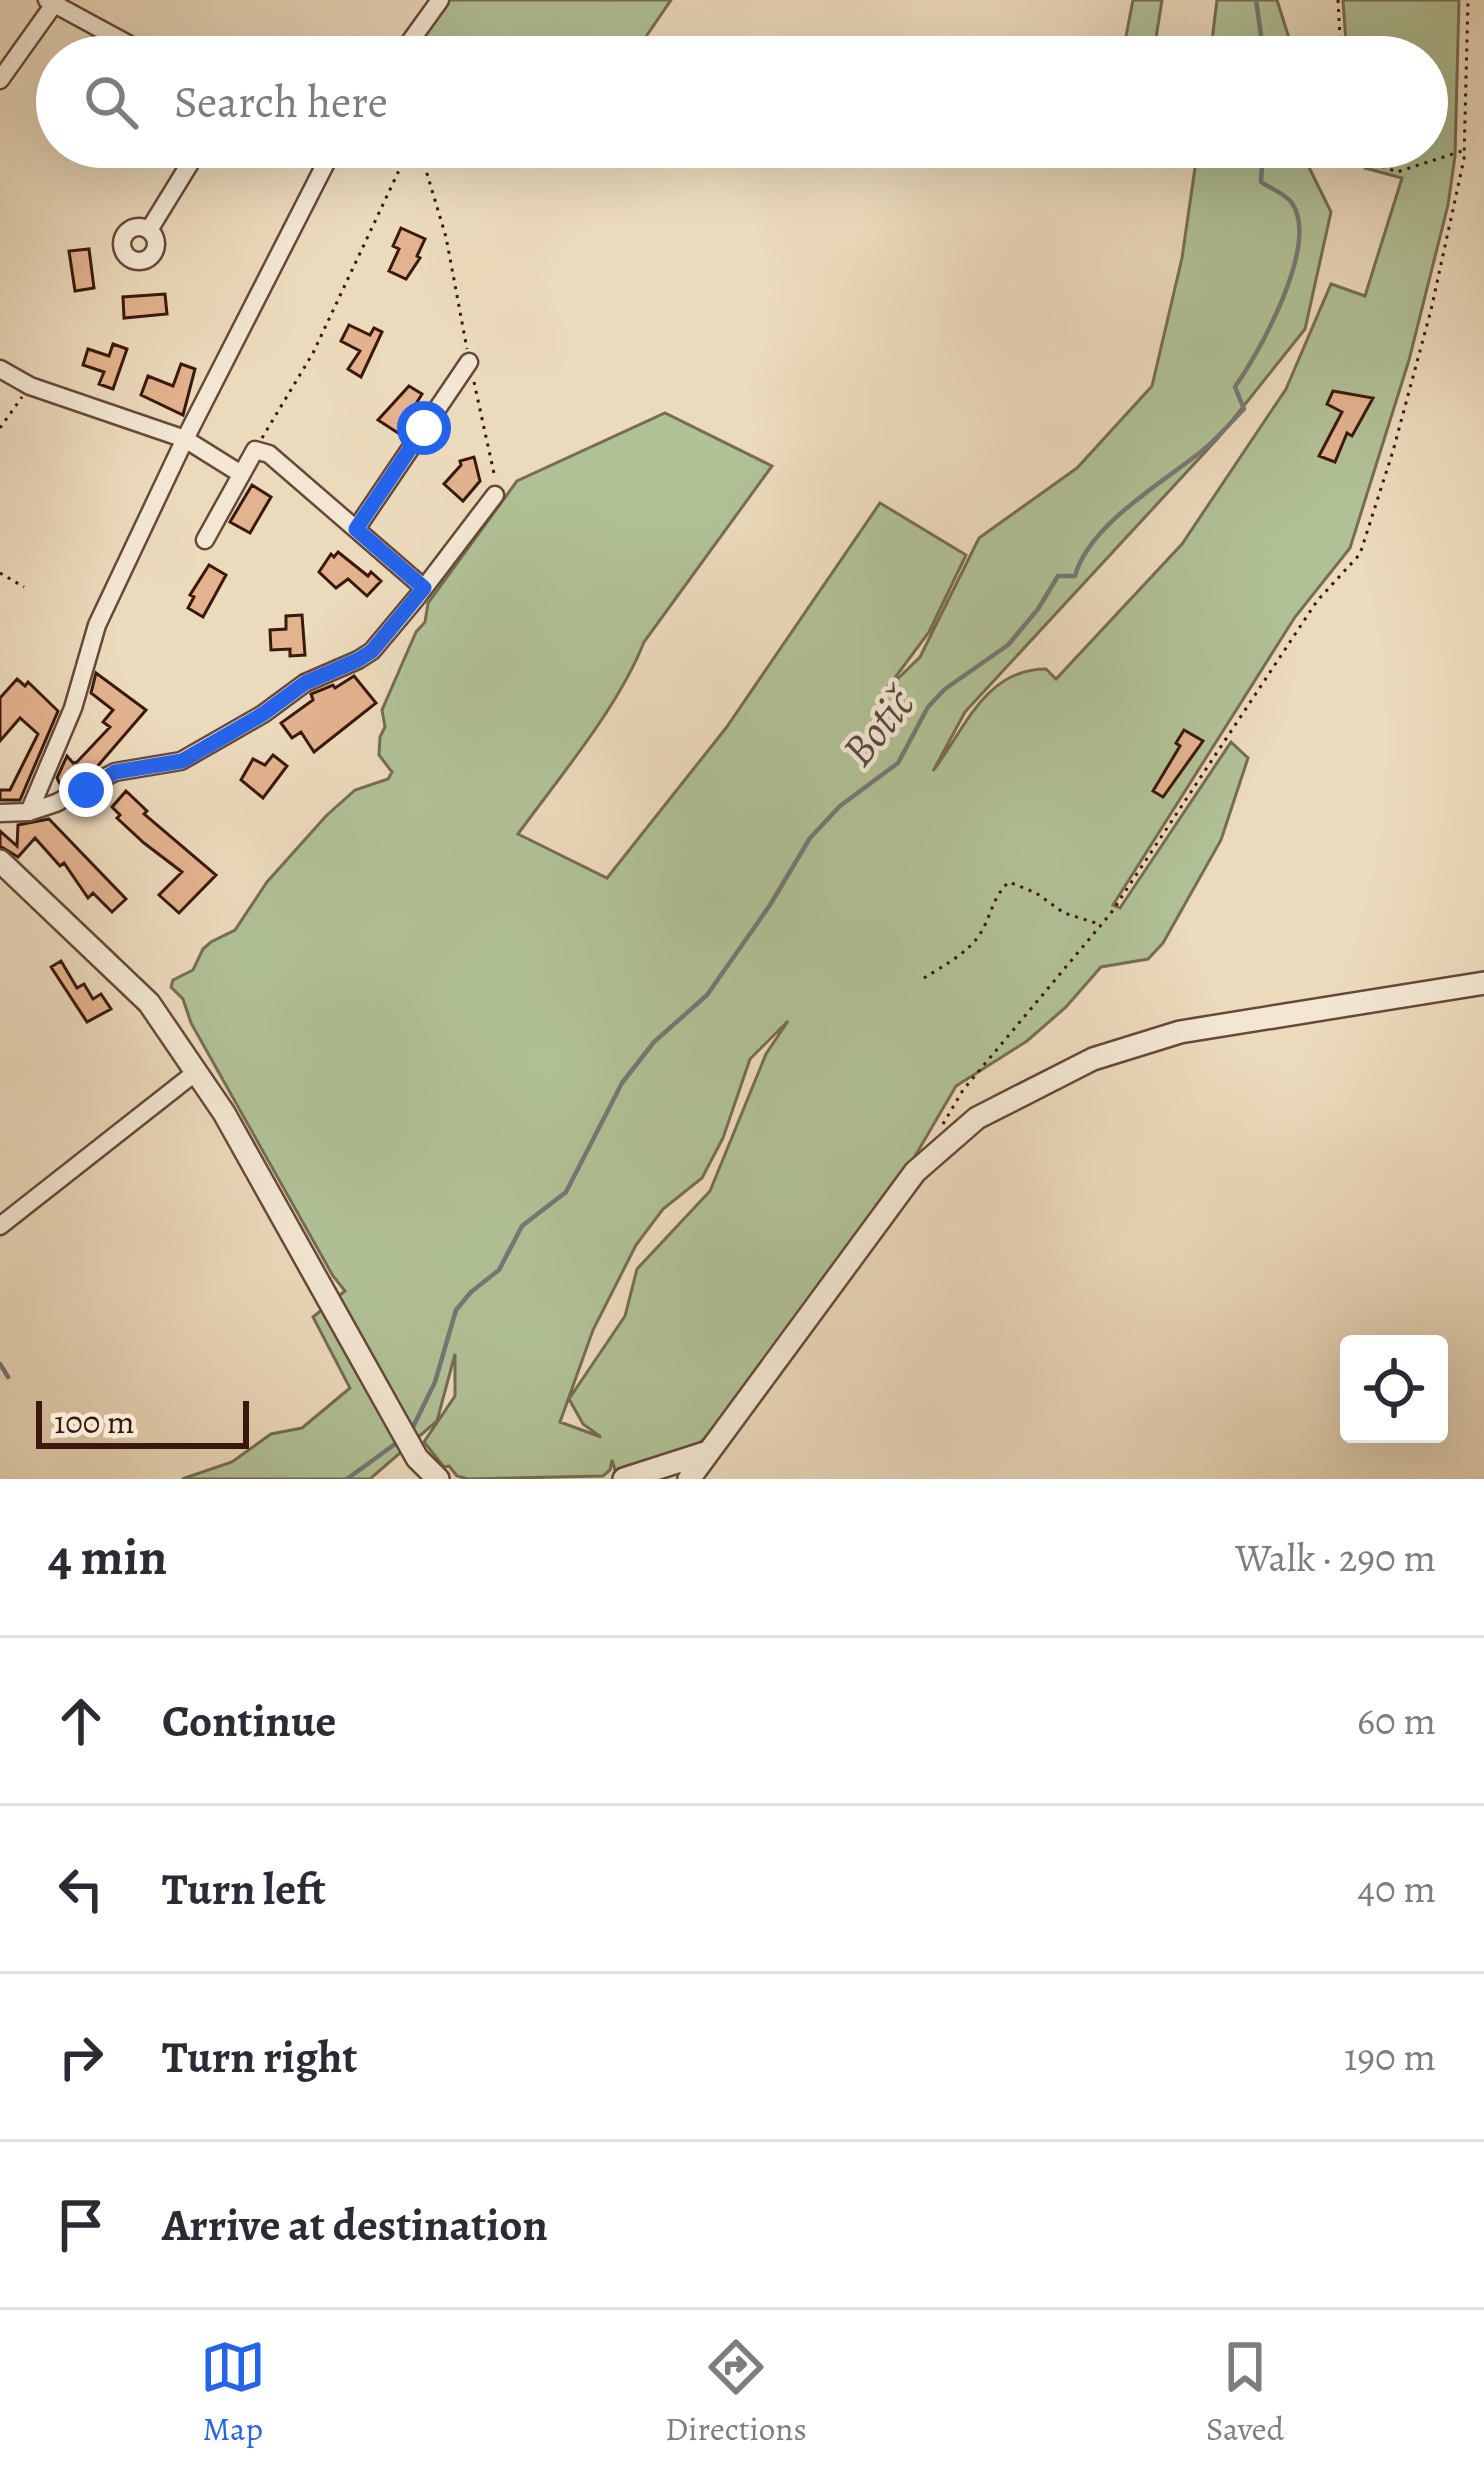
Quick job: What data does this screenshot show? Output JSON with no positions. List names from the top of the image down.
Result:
{
  "water": ["Botič"],
  "scale_bar": "100 m",
  "page": {
    "search": "Search here",
    "scale": "100 m",
    "heading": ["4 min", "Walk · 290 m"],
    "list": [
      ["Continue", "60 m"],
      ["Turn left", "40 m"],
      ["Turn right", "190 m"],
      "Arrive at destination"
    ],
    "nav": ["Map", "Directions", "Saved"]
  }
}
